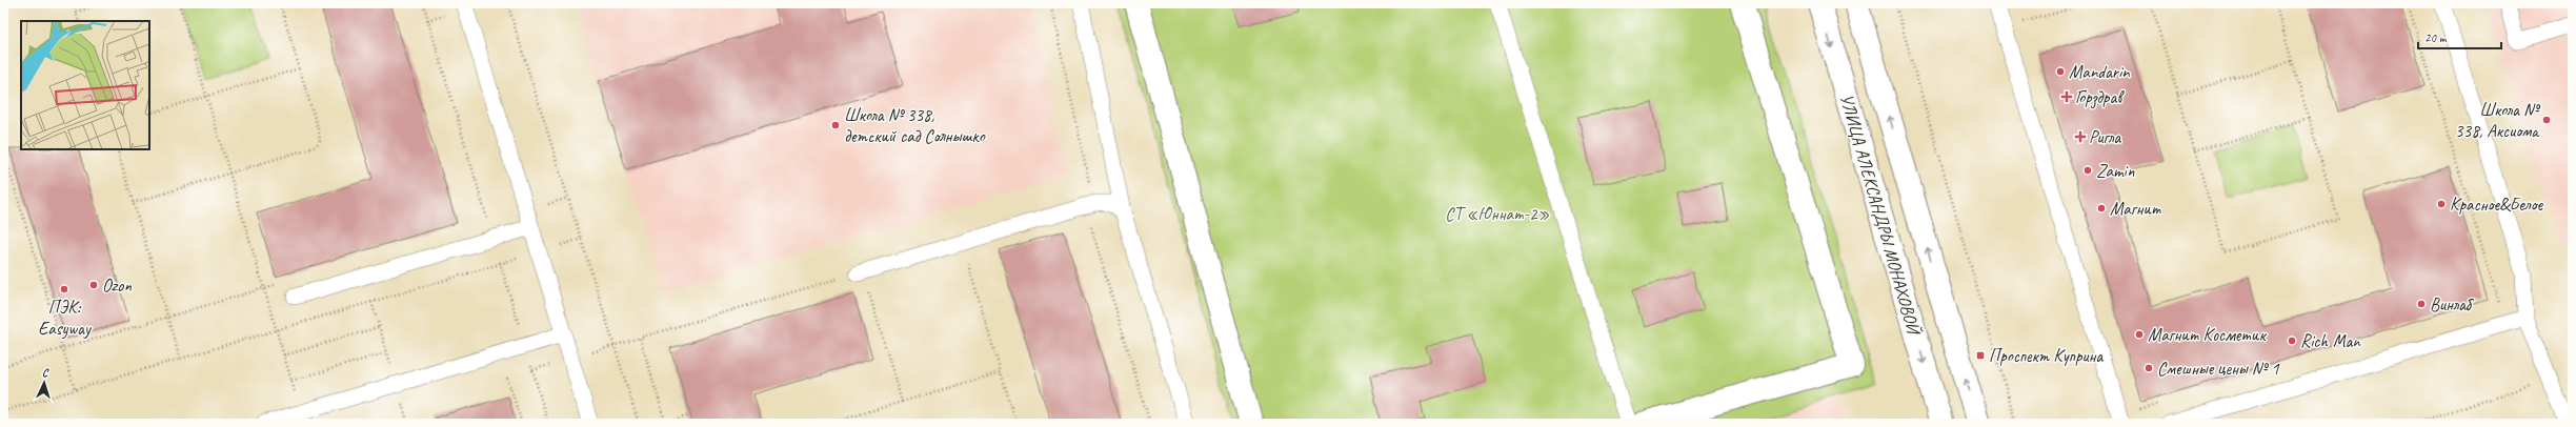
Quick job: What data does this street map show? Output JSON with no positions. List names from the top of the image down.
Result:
{
  "streets": {
    "street": ["УЛИЦА АЛЕКСАНДРЫ МОНАХОВОЙ"]
  },
  "parks": ["СТ «Юннат-2»"],
  "places": {
    "other": [
      "Mandarin",
      "Школа № 338, Аксиома",
      "Школа № 338, детский сад Солнышко",
      "Zamin",
      "Красное&Белое",
      "Магнит",
      "Ozon",
      "ПЭК: Easyway",
      "Винлаб",
      "Магнит Косметик",
      "Rich Man",
      "Смешные цены № 1"
    ],
    "health": ["Горздрав", "Ригла"],
    "transit": ["Проспект Куприна"]
  },
  "scale_bar": "20 m",
  "north": "top"
}
